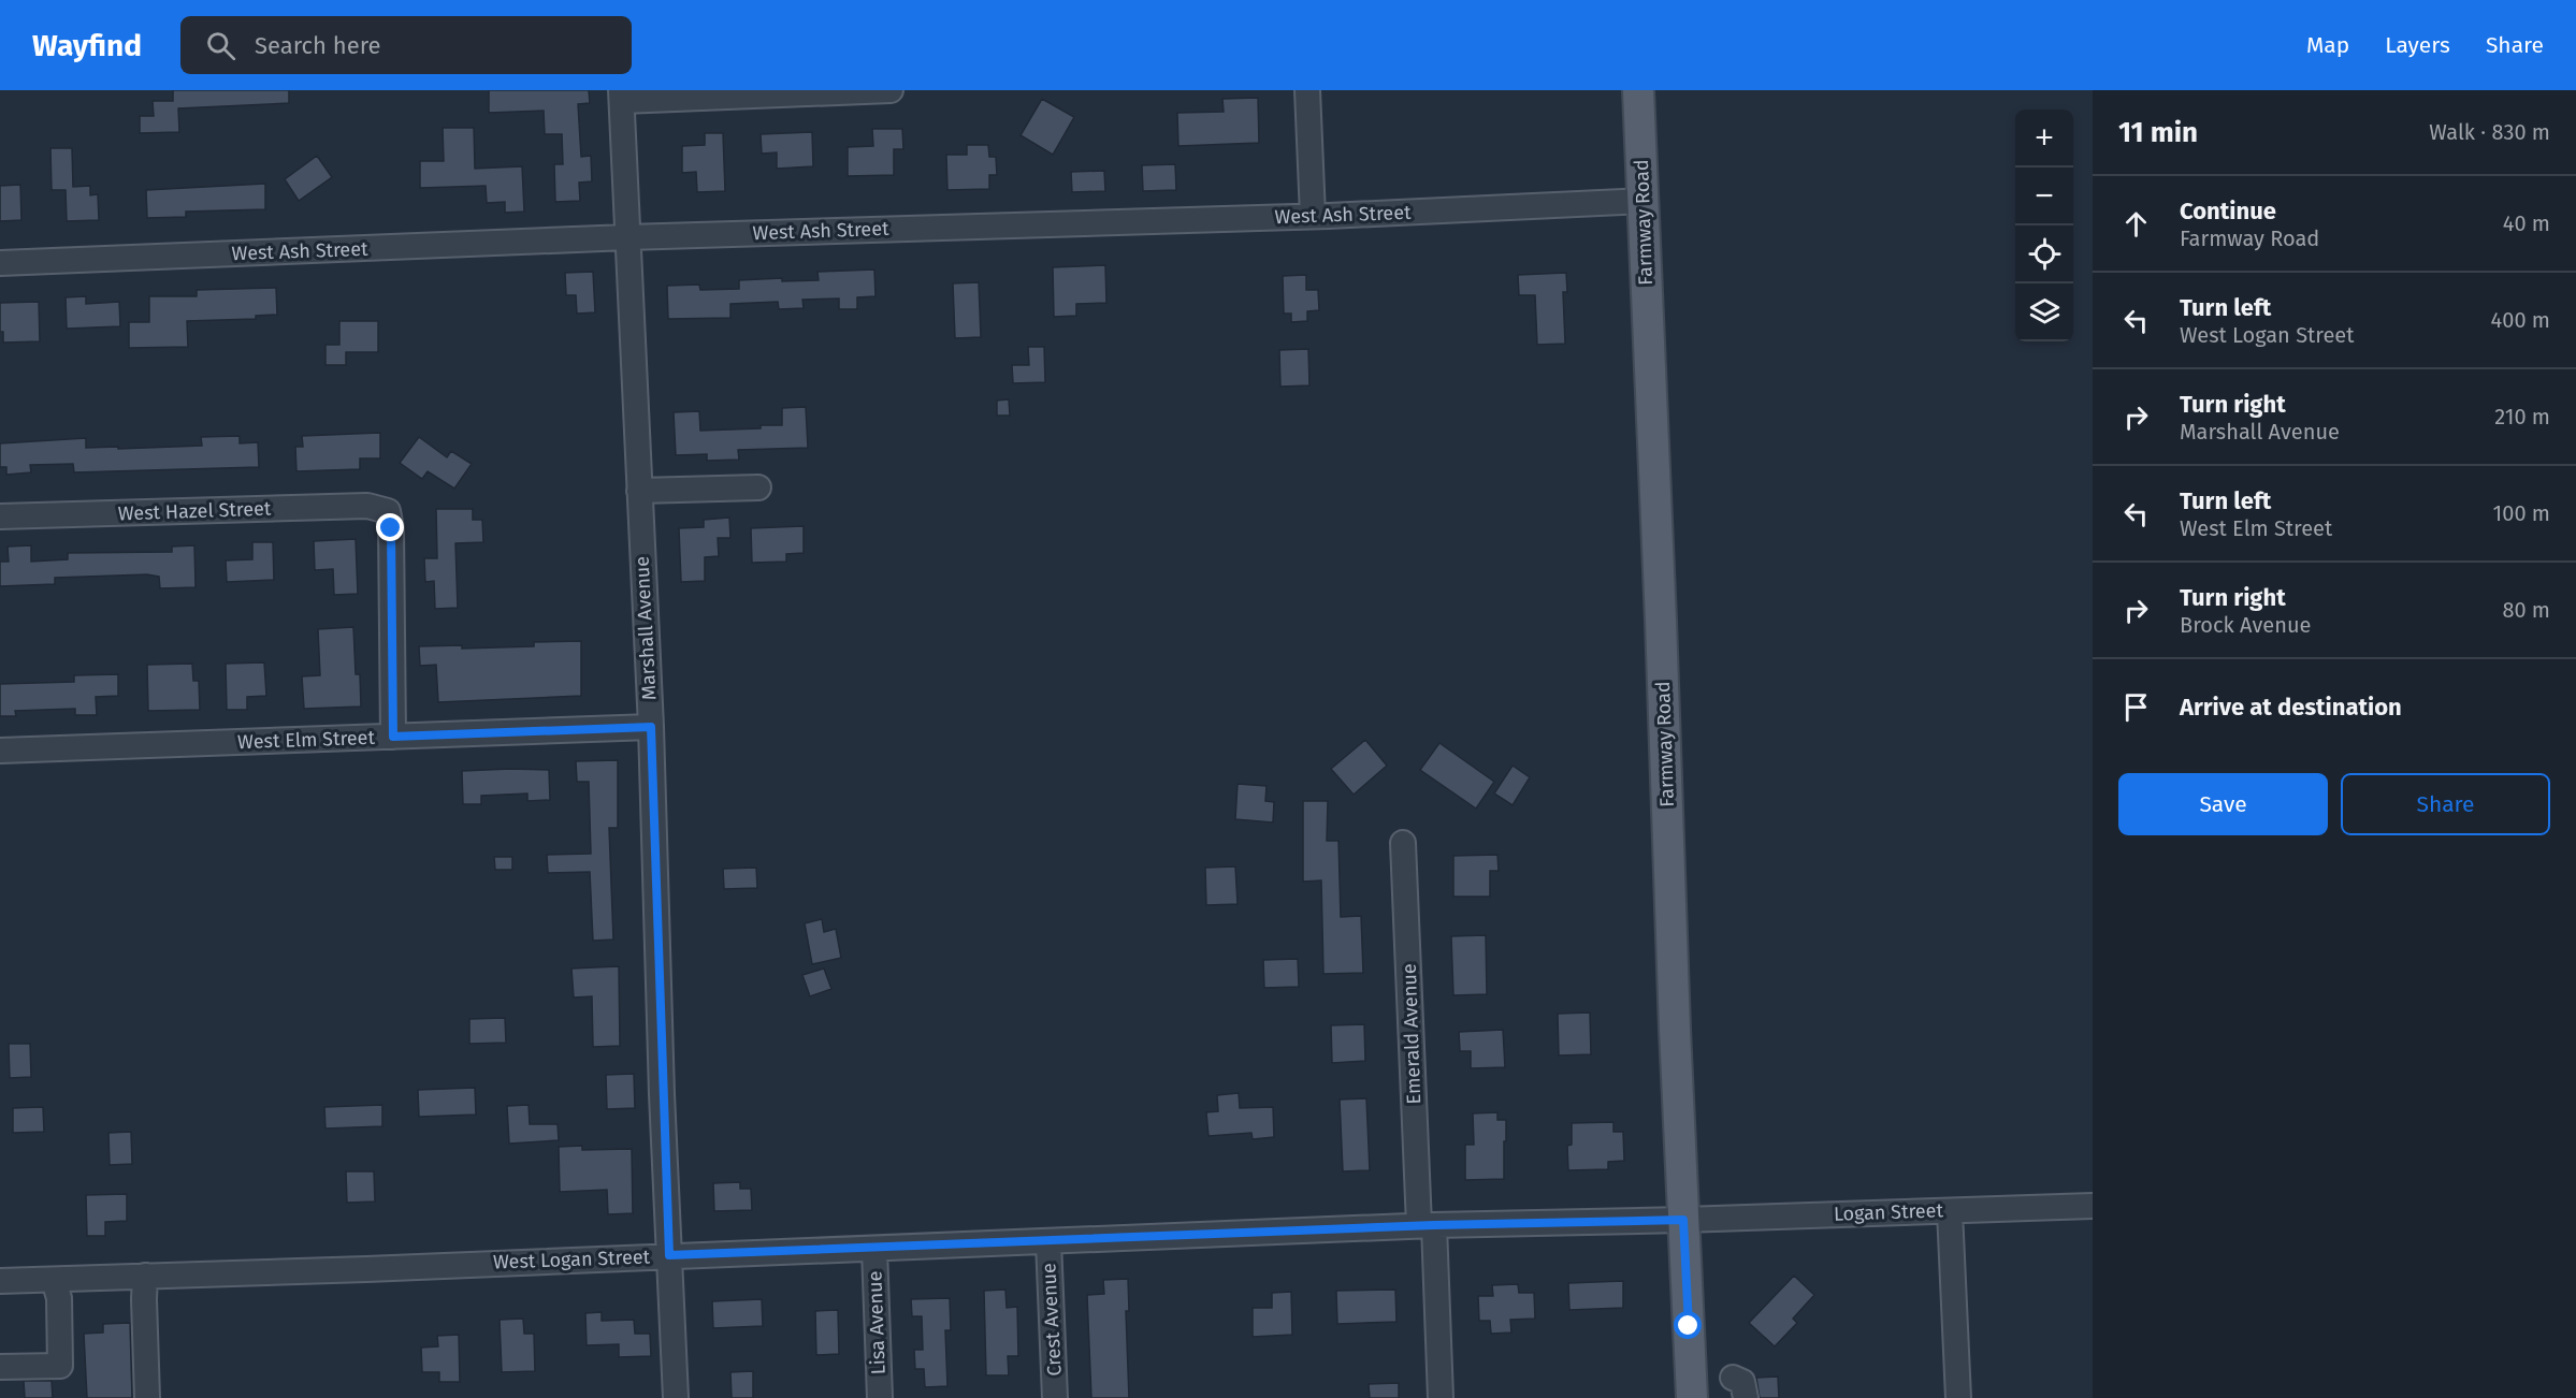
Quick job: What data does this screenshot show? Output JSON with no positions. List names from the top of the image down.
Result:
{
  "streets": {
    "main road": ["Farmway Road"],
    "street": [
      "West Ash Street",
      "West Hazel Street",
      "Marshall Avenue",
      "West Elm Street",
      "Emerald Avenue",
      "Logan Street",
      "West Logan Street",
      "Crest Avenue",
      "Lisa Avenue"
    ]
  },
  "crossings": [
    ["West Ash Street", "Farmway Road"],
    ["West Ash Street", "Marshall Avenue"],
    ["Farmway Road", "Logan Street"],
    ["Farmway Road", "West Logan Street"],
    ["West Hazel Street", "West Elm Street"],
    ["Marshall Avenue", "West Elm Street"],
    ["Marshall Avenue", "West Logan Street"],
    ["Emerald Avenue", "West Logan Street"],
    ["Logan Street", "West Logan Street"],
    ["West Logan Street", "Crest Avenue"],
    ["West Logan Street", "Lisa Avenue"]
  ],
  "page": {
    "header": "Wayfind",
    "search": "Search here",
    "nav": ["Map", "Layers", "Share"],
    "heading": ["11 min", "Walk · 830 m"],
    "map_buttons": ["+", "−"],
    "list": [
      ["Continue", "Farmway Road", "40 m"],
      ["Turn left", "West Logan Street", "400 m"],
      ["Turn right", "Marshall Avenue", "210 m"],
      ["Turn left", "West Elm Street", "100 m"],
      ["Turn right", "Brock Avenue", "80 m"],
      "Arrive at destination"
    ],
    "buttons": ["Save", "Share"]
  }
}
